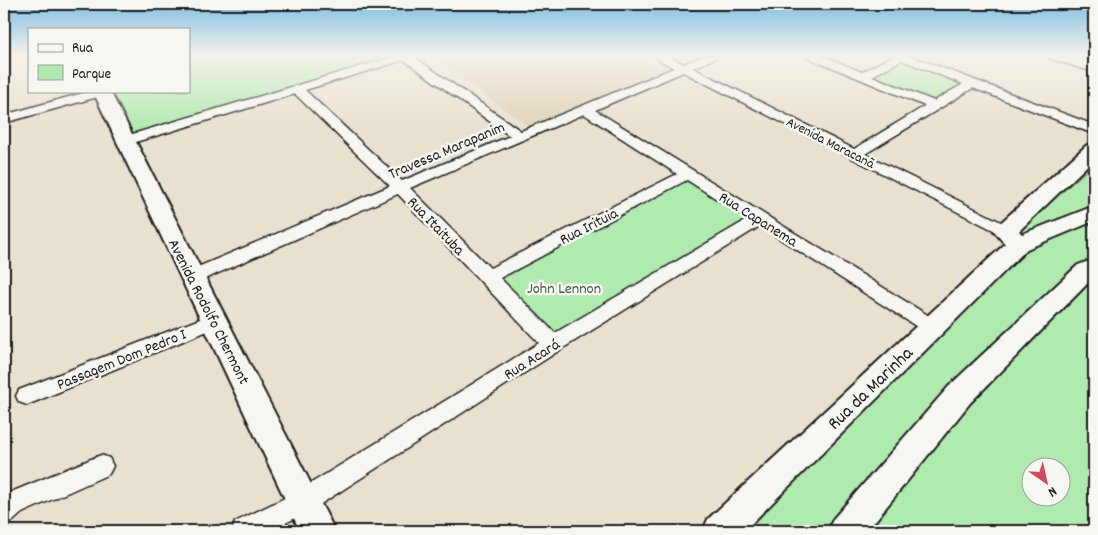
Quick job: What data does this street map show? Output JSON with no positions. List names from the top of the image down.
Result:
{
  "streets": {
    "main road": ["Avenida Rodolfo Chermont", "Rua da Marinha"],
    "street": [
      "Avenida Maracanã",
      "Travessa Marapanim",
      "Rua Capanema",
      "Rua Itaituba",
      "Rua Irituia",
      "Passagem Dom Pedro I",
      "Rua Acará"
    ]
  },
  "crossings": [
    ["Avenida Maracanã", "Rua da Marinha"],
    ["Travessa Marapanim", "Rua Capanema"],
    ["Travessa Marapanim", "Rua Itaituba"],
    ["Travessa Marapanim", "Avenida Rodolfo Chermont"],
    ["Rua Capanema", "Rua Irituia"],
    ["Rua Capanema", "Rua Acará"],
    ["Rua Capanema", "Rua da Marinha"],
    ["Rua Itaituba", "Rua Irituia"],
    ["Rua Itaituba", "Rua Acará"],
    ["Avenida Rodolfo Chermont", "Passagem Dom Pedro I"],
    ["Avenida Rodolfo Chermont", "Rua Acará"]
  ],
  "parks": ["John Lennon"],
  "legend": ["Rua", "Parque"],
  "north": "bottom right"
}
